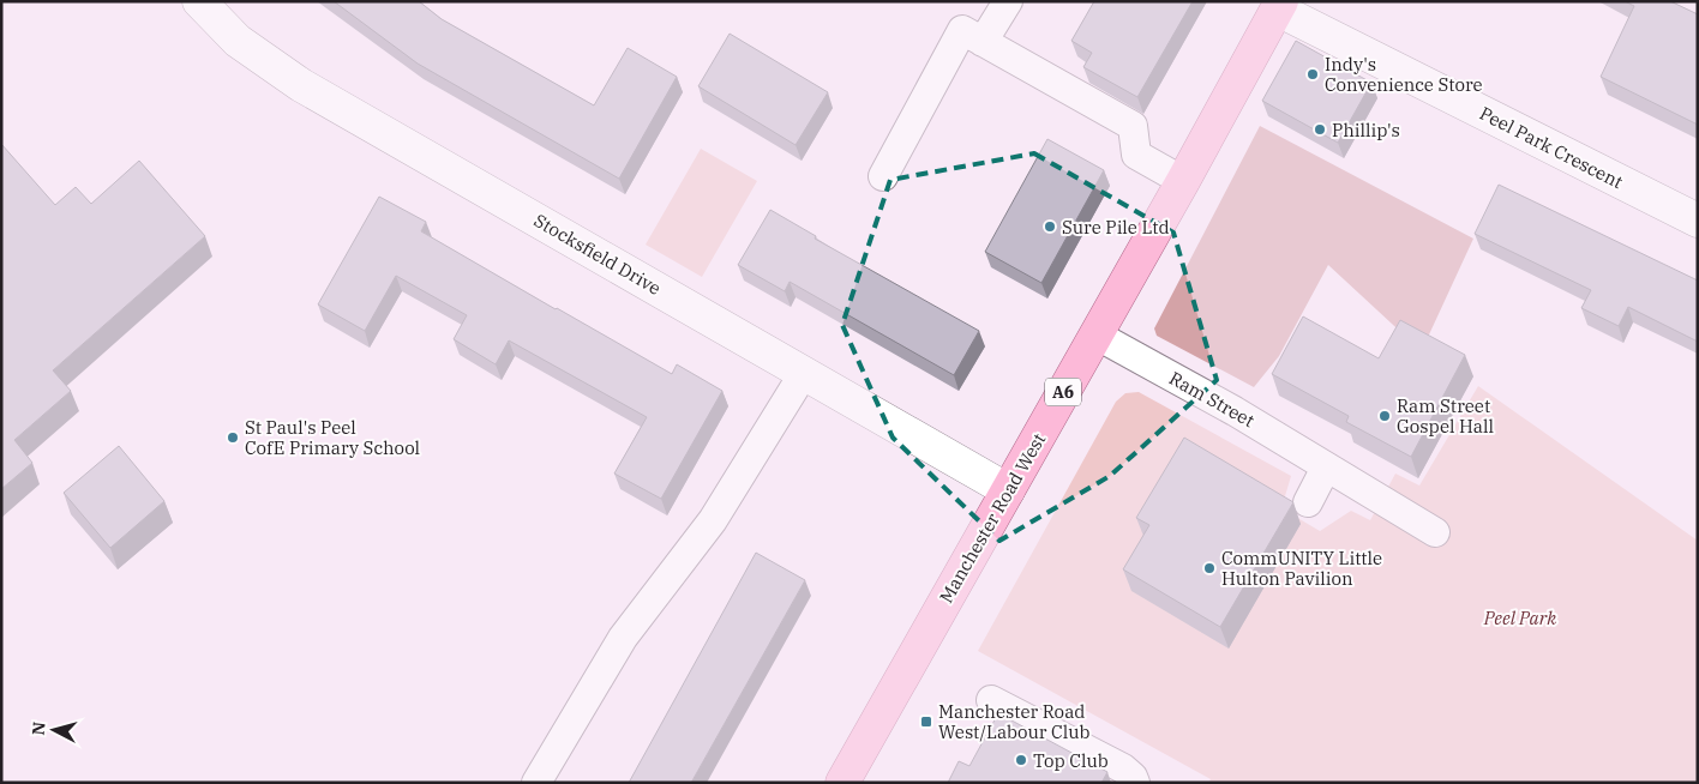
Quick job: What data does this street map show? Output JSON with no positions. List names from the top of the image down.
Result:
{
  "streets": {
    "main road": ["A6", "Manchester Road West"],
    "street": ["Peel Park Crescent", "Stocksfield Drive"],
    "lane": ["Ram Street"]
  },
  "crossings": [
    ["Peel Park Crescent", "Manchester Road West"],
    ["Stocksfield Drive", "Manchester Road West"],
    ["Ram Street", "Manchester Road West"]
  ],
  "parks": ["Peel Park"],
  "places": {
    "other": [
      "Indy's Convenience Store",
      "Phillip's",
      "Sure Pile Ltd",
      "Ram Street Gospel Hall",
      "St Paul's Peel CofE Primary School",
      "CommUNITY Little Hulton Pavilion",
      "Top Club"
    ],
    "transit": ["Manchester Road West/Labour Club"]
  },
  "north": "left"
}
